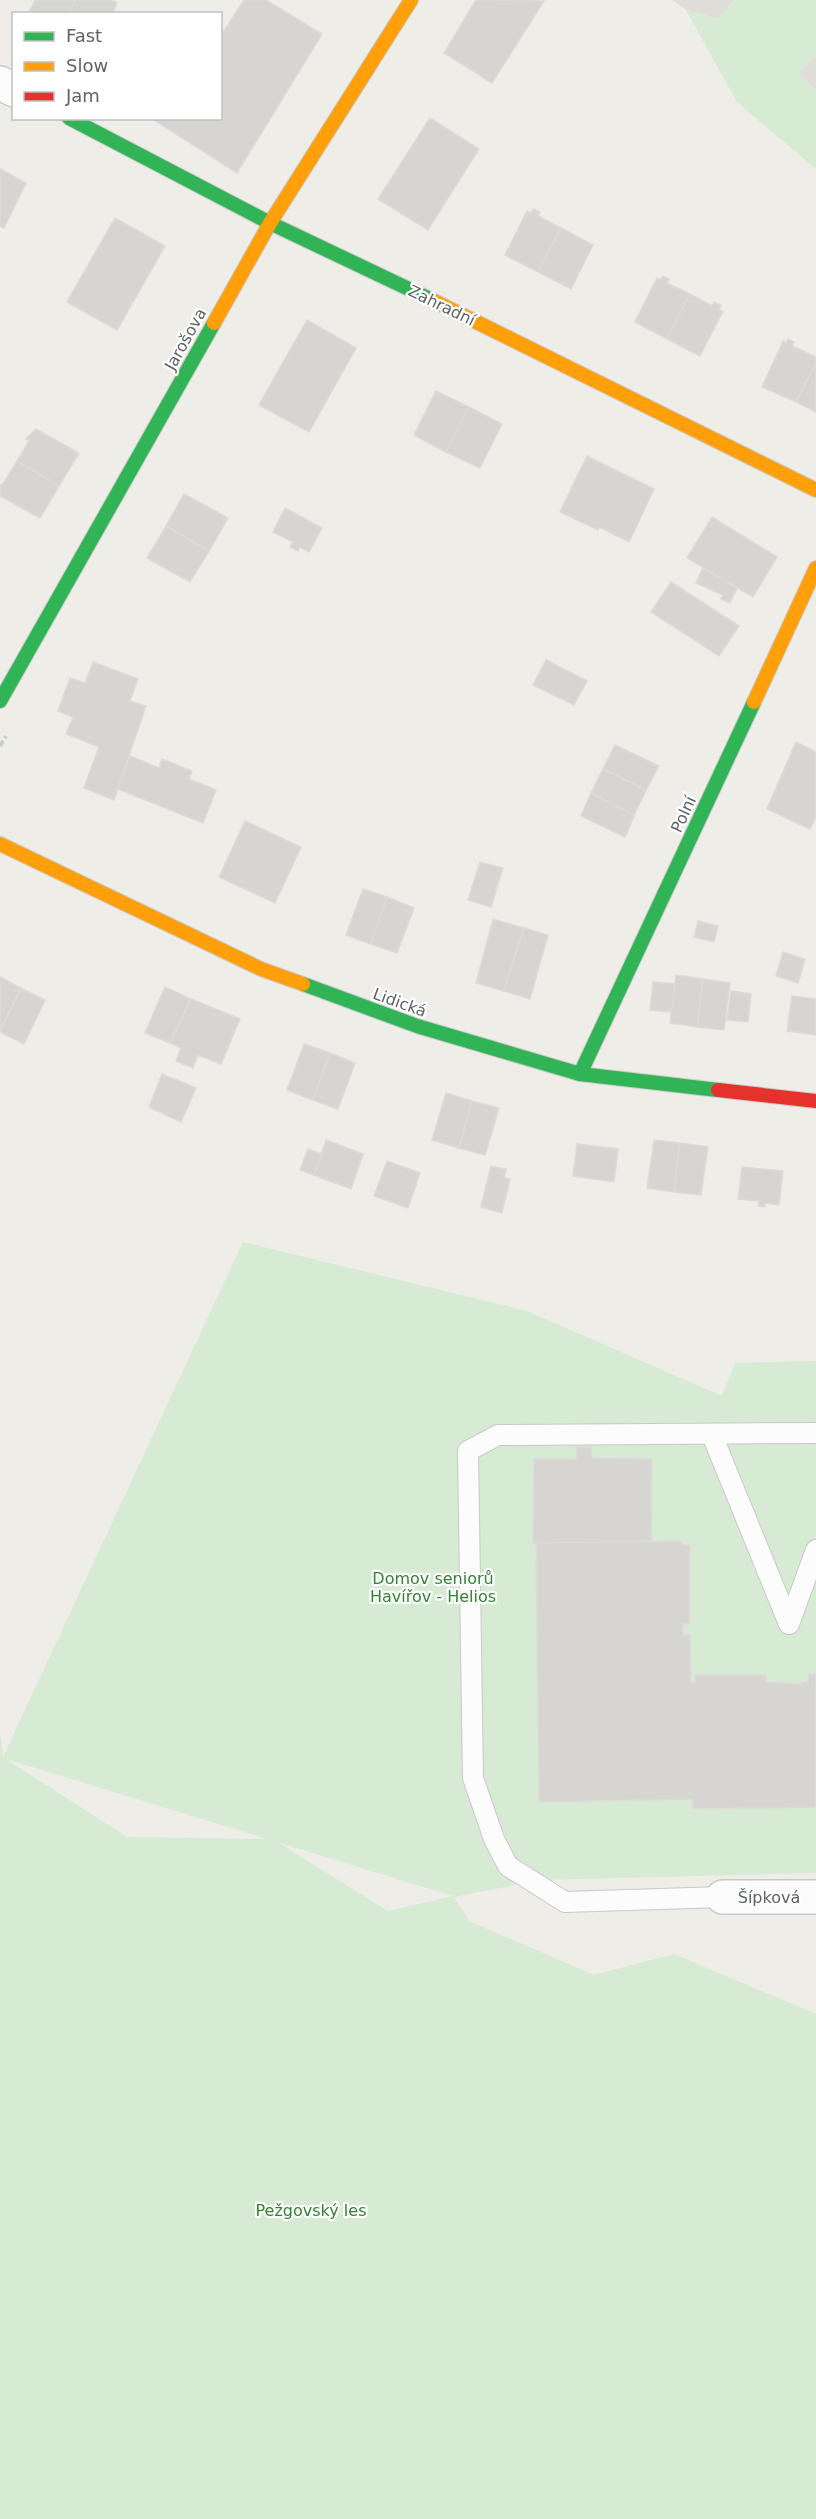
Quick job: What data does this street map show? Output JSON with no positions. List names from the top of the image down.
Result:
{
  "streets": {
    "street": [
      "Zahradní",
      "Jarošova",
      "Polní",
      "Lidická",
      "Šípková"
    ]
  },
  "crossings": [
    ["Zahradní", "Jarošova"],
    ["Polní", "Lidická"]
  ],
  "parks": ["Domov seniorů Havířov - Helios", "Pežgovský les"],
  "legend": ["Fast", "Slow", "Jam"]
}
